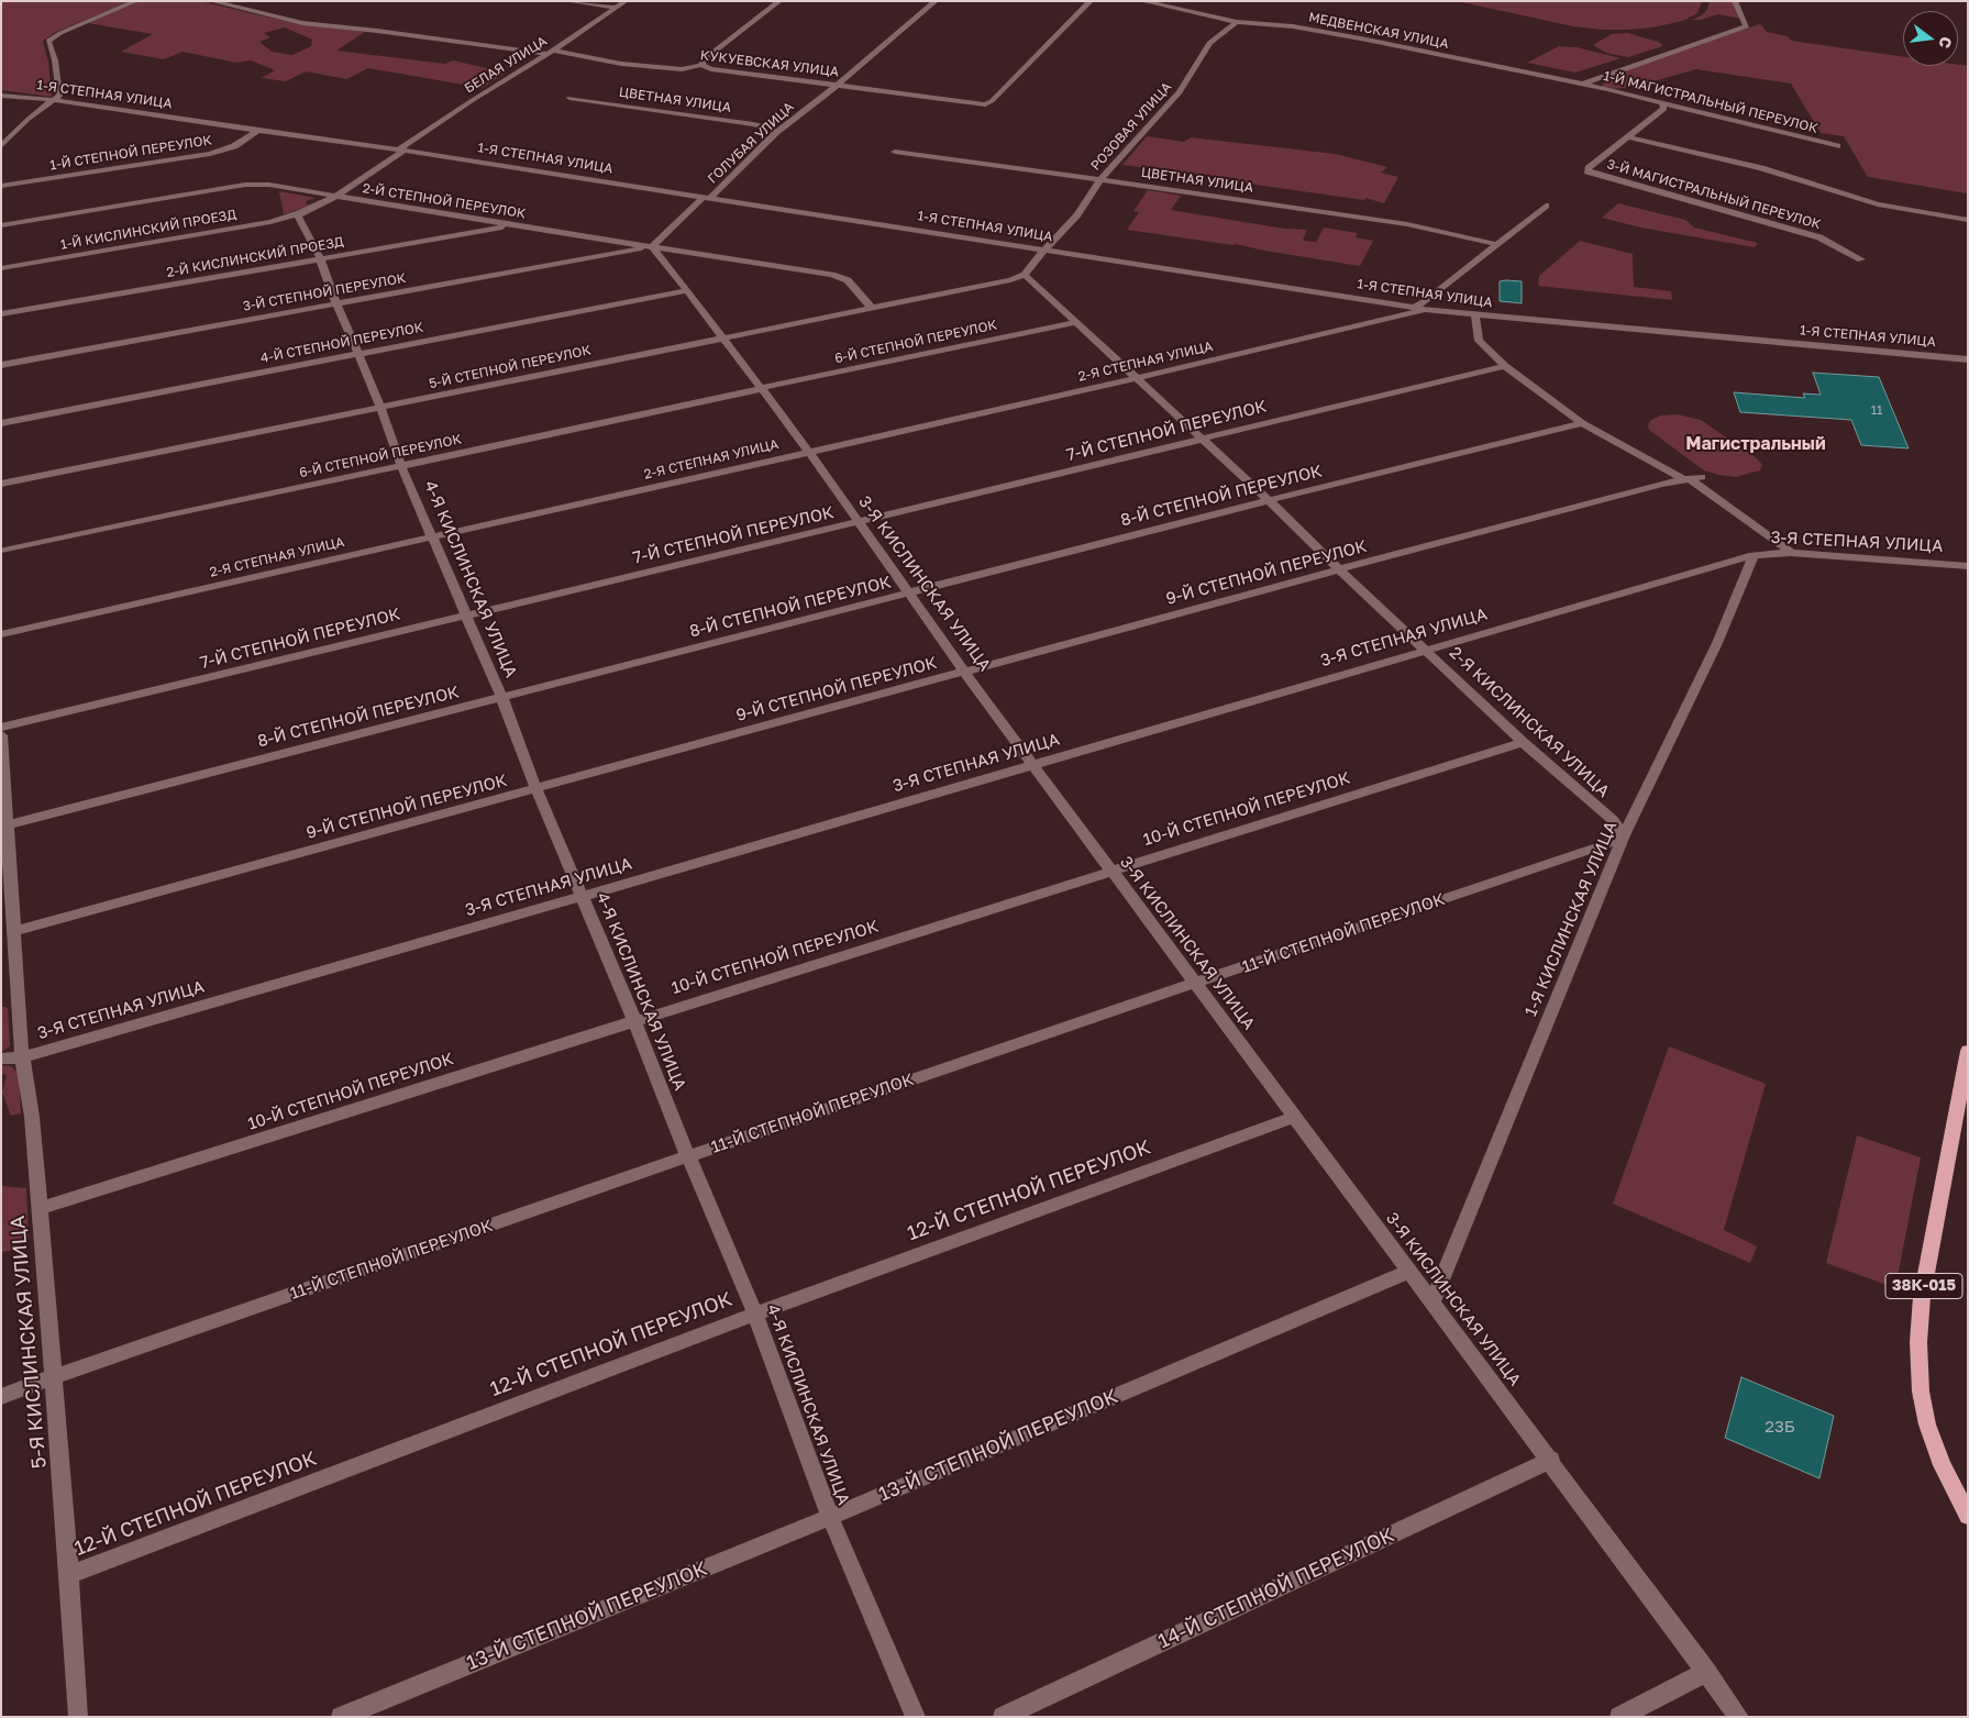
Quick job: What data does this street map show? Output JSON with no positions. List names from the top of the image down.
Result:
{
  "streets": {
    "main road": ["38К-015"],
    "street": [
      "МЕДВЕНСКАЯ УЛИЦА",
      "КУКУЕВСКАЯ УЛИЦА",
      "БЕЛАЯ УЛИЦА",
      "1-Я СТЕПНАЯ УЛИЦА",
      "ЦВЕТНАЯ УЛИЦА",
      "1-Й МАГИСТРАЛЬНЫЙ ПЕРЕУЛОК",
      "РОЗОВАЯ УЛИЦА",
      "ГОЛУБАЯ УЛИЦА",
      "1-Й СТЕПНОЙ ПЕРЕУЛОК",
      "3-Й МАГИСТРАЛЬНЫЙ ПЕРЕУЛОК",
      "2-Й СТЕПНОЙ ПЕРЕУЛОК",
      "1-Й КИСЛИНСКИЙ ПРОЕЗД",
      "2-Й КИСЛИНСКИЙ ПРОЕЗД",
      "3-Й СТЕПНОЙ ПЕРЕУЛОК",
      "6-Й СТЕПНОЙ ПЕРЕУЛОК",
      "4-Й СТЕПНОЙ ПЕРЕУЛОК",
      "2-Я СТЕПНАЯ УЛИЦА",
      "5-Й СТЕПНОЙ ПЕРЕУЛОК",
      "7-Й СТЕПНОЙ ПЕРЕУЛОК",
      "8-Й СТЕПНОЙ ПЕРЕУЛОК",
      "3-Я СТЕПНАЯ УЛИЦА",
      "9-Й СТЕПНОЙ ПЕРЕУЛОК",
      "4-Я КИСЛИНСКАЯ УЛИЦА",
      "3-Я КИСЛИНСКАЯ УЛИЦА",
      "2-Я КИСЛИНСКАЯ УЛИЦА",
      "10-Й СТЕПНОЙ ПЕРЕУЛОК",
      "1-Я КИСЛИНСКАЯ УЛИЦА",
      "11-Й СТЕПНОЙ ПЕРЕУЛОК",
      "12-Й СТЕПНОЙ ПЕРЕУЛОК",
      "5-Я КИСЛИНСКАЯ УЛИЦА",
      "13-Й СТЕПНОЙ ПЕРЕУЛОК",
      "14-Й СТЕПНОЙ ПЕРЕУЛОК"
    ]
  },
  "crossings": [
    ["МЕДВЕНСКАЯ УЛИЦА", "1-Й МАГИСТРАЛЬНЫЙ ПЕРЕУЛОК"],
    ["МЕДВЕНСКАЯ УЛИЦА", "РОЗОВАЯ УЛИЦА"],
    ["КУКУЕВСКАЯ УЛИЦА", "БЕЛАЯ УЛИЦА"],
    ["КУКУЕВСКАЯ УЛИЦА", "ГОЛУБАЯ УЛИЦА"],
    ["БЕЛАЯ УЛИЦА", "1-Я СТЕПНАЯ УЛИЦА"],
    ["1-Я СТЕПНАЯ УЛИЦА", "РОЗОВАЯ УЛИЦА"],
    ["1-Я СТЕПНАЯ УЛИЦА", "ГОЛУБАЯ УЛИЦА"],
    ["1-Я СТЕПНАЯ УЛИЦА", "1-Й СТЕПНОЙ ПЕРЕУЛОК"],
    ["1-Я СТЕПНАЯ УЛИЦА", "2-Я СТЕПНАЯ УЛИЦА"],
    ["ЦВЕТНАЯ УЛИЦА", "РОЗОВАЯ УЛИЦА"],
    ["ЦВЕТНАЯ УЛИЦА", "ГОЛУБАЯ УЛИЦА"],
    ["2-Й СТЕПНОЙ ПЕРЕУЛОК", "2-Й КИСЛИНСКИЙ ПРОЕЗД"],
    ["2-Й СТЕПНОЙ ПЕРЕУЛОК", "3-Й СТЕПНОЙ ПЕРЕУЛОК"],
    ["2-Й СТЕПНОЙ ПЕРЕУЛОК", "5-Й СТЕПНОЙ ПЕРЕУЛОК"],
    ["2-Й СТЕПНОЙ ПЕРЕУЛОК", "3-Я КИСЛИНСКАЯ УЛИЦА"],
    ["1-Й КИСЛИНСКИЙ ПРОЕЗД", "4-Я КИСЛИНСКАЯ УЛИЦА"],
    ["2-Й КИСЛИНСКИЙ ПРОЕЗД", "4-Я КИСЛИНСКАЯ УЛИЦА"],
    ["3-Й СТЕПНОЙ ПЕРЕУЛОК", "4-Я КИСЛИНСКАЯ УЛИЦА"],
    ["3-Й СТЕПНОЙ ПЕРЕУЛОК", "3-Я КИСЛИНСКАЯ УЛИЦА"],
    ["6-Й СТЕПНОЙ ПЕРЕУЛОК", "4-Я КИСЛИНСКАЯ УЛИЦА"],
    ["6-Й СТЕПНОЙ ПЕРЕУЛОК", "3-Я КИСЛИНСКАЯ УЛИЦА"],
    ["6-Й СТЕПНОЙ ПЕРЕУЛОК", "2-Я КИСЛИНСКАЯ УЛИЦА"],
    ["4-Й СТЕПНОЙ ПЕРЕУЛОК", "4-Я КИСЛИНСКАЯ УЛИЦА"],
    ["4-Й СТЕПНОЙ ПЕРЕУЛОК", "3-Я КИСЛИНСКАЯ УЛИЦА"],
    ["2-Я СТЕПНАЯ УЛИЦА", "4-Я КИСЛИНСКАЯ УЛИЦА"],
    ["2-Я СТЕПНАЯ УЛИЦА", "3-Я КИСЛИНСКАЯ УЛИЦА"],
    ["2-Я СТЕПНАЯ УЛИЦА", "2-Я КИСЛИНСКАЯ УЛИЦА"],
    ["5-Й СТЕПНОЙ ПЕРЕУЛОК", "4-Я КИСЛИНСКАЯ УЛИЦА"],
    ["5-Й СТЕПНОЙ ПЕРЕУЛОК", "3-Я КИСЛИНСКАЯ УЛИЦА"],
    ["5-Й СТЕПНОЙ ПЕРЕУЛОК", "2-Я КИСЛИНСКАЯ УЛИЦА"],
    ["7-Й СТЕПНОЙ ПЕРЕУЛОК", "4-Я КИСЛИНСКАЯ УЛИЦА"],
    ["7-Й СТЕПНОЙ ПЕРЕУЛОК", "3-Я КИСЛИНСКАЯ УЛИЦА"],
    ["7-Й СТЕПНОЙ ПЕРЕУЛОК", "2-Я КИСЛИНСКАЯ УЛИЦА"],
    ["8-Й СТЕПНОЙ ПЕРЕУЛОК", "4-Я КИСЛИНСКАЯ УЛИЦА"],
    ["8-Й СТЕПНОЙ ПЕРЕУЛОК", "3-Я КИСЛИНСКАЯ УЛИЦА"],
    ["8-Й СТЕПНОЙ ПЕРЕУЛОК", "2-Я КИСЛИНСКАЯ УЛИЦА"],
    ["8-Й СТЕПНОЙ ПЕРЕУЛОК", "5-Я КИСЛИНСКАЯ УЛИЦА"],
    ["3-Я СТЕПНАЯ УЛИЦА", "4-Я КИСЛИНСКАЯ УЛИЦА"],
    ["3-Я СТЕПНАЯ УЛИЦА", "3-Я КИСЛИНСКАЯ УЛИЦА"],
    ["3-Я СТЕПНАЯ УЛИЦА", "2-Я КИСЛИНСКАЯ УЛИЦА"],
    ["3-Я СТЕПНАЯ УЛИЦА", "1-Я КИСЛИНСКАЯ УЛИЦА"],
    ["3-Я СТЕПНАЯ УЛИЦА", "5-Я КИСЛИНСКАЯ УЛИЦА"],
    ["9-Й СТЕПНОЙ ПЕРЕУЛОК", "4-Я КИСЛИНСКАЯ УЛИЦА"],
    ["9-Й СТЕПНОЙ ПЕРЕУЛОК", "3-Я КИСЛИНСКАЯ УЛИЦА"],
    ["9-Й СТЕПНОЙ ПЕРЕУЛОК", "2-Я КИСЛИНСКАЯ УЛИЦА"],
    ["9-Й СТЕПНОЙ ПЕРЕУЛОК", "5-Я КИСЛИНСКАЯ УЛИЦА"],
    ["4-Я КИСЛИНСКАЯ УЛИЦА", "10-Й СТЕПНОЙ ПЕРЕУЛОК"],
    ["4-Я КИСЛИНСКАЯ УЛИЦА", "11-Й СТЕПНОЙ ПЕРЕУЛОК"],
    ["4-Я КИСЛИНСКАЯ УЛИЦА", "12-Й СТЕПНОЙ ПЕРЕУЛОК"],
    ["4-Я КИСЛИНСКАЯ УЛИЦА", "13-Й СТЕПНОЙ ПЕРЕУЛОК"],
    ["3-Я КИСЛИНСКАЯ УЛИЦА", "10-Й СТЕПНОЙ ПЕРЕУЛОК"],
    ["3-Я КИСЛИНСКАЯ УЛИЦА", "1-Я КИСЛИНСКАЯ УЛИЦА"],
    ["3-Я КИСЛИНСКАЯ УЛИЦА", "11-Й СТЕПНОЙ ПЕРЕУЛОК"],
    ["3-Я КИСЛИНСКАЯ УЛИЦА", "12-Й СТЕПНОЙ ПЕРЕУЛОК"],
    ["3-Я КИСЛИНСКАЯ УЛИЦА", "13-Й СТЕПНОЙ ПЕРЕУЛОК"],
    ["3-Я КИСЛИНСКАЯ УЛИЦА", "14-Й СТЕПНОЙ ПЕРЕУЛОК"],
    ["2-Я КИСЛИНСКАЯ УЛИЦА", "10-Й СТЕПНОЙ ПЕРЕУЛОК"],
    ["2-Я КИСЛИНСКАЯ УЛИЦА", "1-Я КИСЛИНСКАЯ УЛИЦА"],
    ["2-Я КИСЛИНСКАЯ УЛИЦА", "11-Й СТЕПНОЙ ПЕРЕУЛОК"],
    ["10-Й СТЕПНОЙ ПЕРЕУЛОК", "5-Я КИСЛИНСКАЯ УЛИЦА"],
    ["1-Я КИСЛИНСКАЯ УЛИЦА", "11-Й СТЕПНОЙ ПЕРЕУЛОК"],
    ["11-Й СТЕПНОЙ ПЕРЕУЛОК", "5-Я КИСЛИНСКАЯ УЛИЦА"],
    ["12-Й СТЕПНОЙ ПЕРЕУЛОК", "5-Я КИСЛИНСКАЯ УЛИЦА"]
  ],
  "districts": ["Магистральный"],
  "house_numbers": ["11", "23Б"],
  "north": "right"
}
